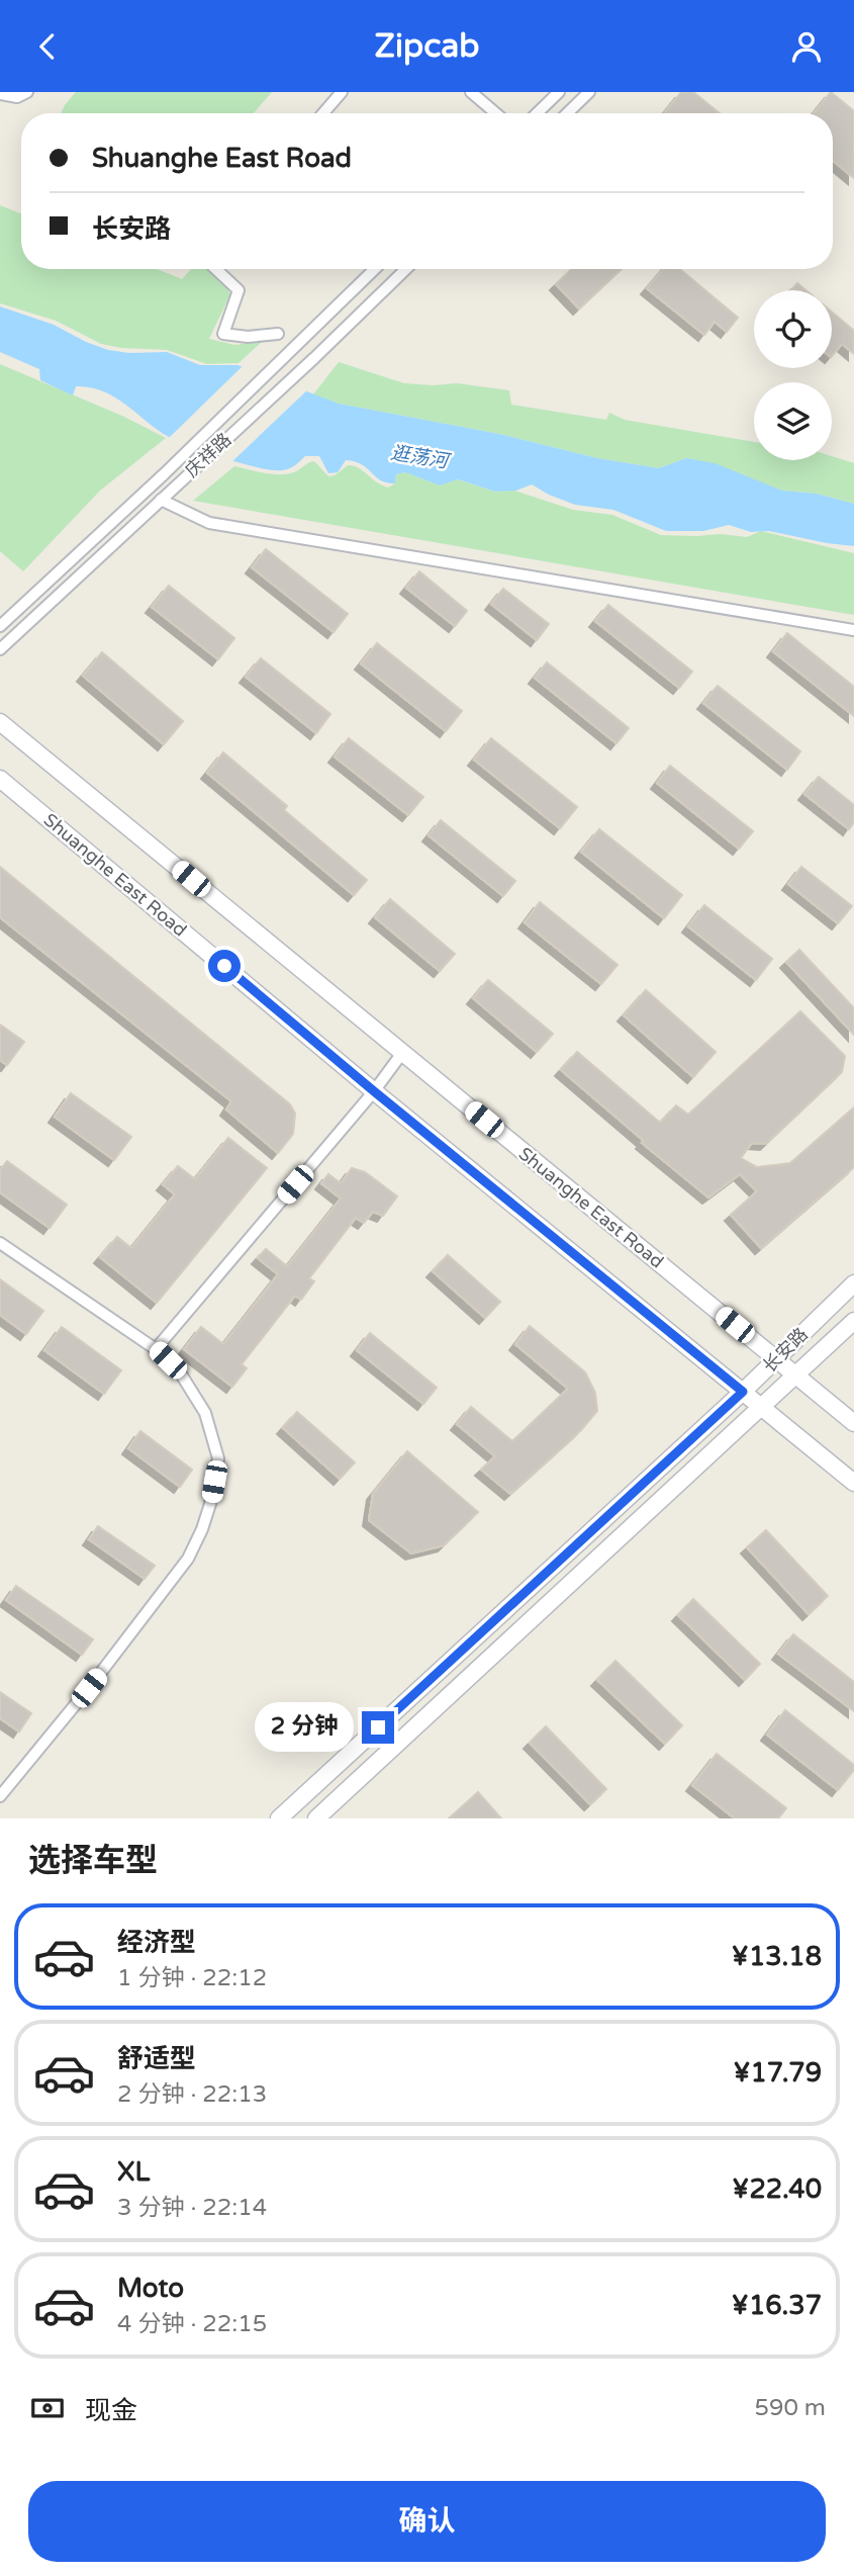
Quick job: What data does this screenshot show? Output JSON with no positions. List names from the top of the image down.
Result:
{
  "streets": {
    "street": ["庆祥路", "Shuanghe East Road", "长安路"]
  },
  "crossings": [
    ["Shuanghe East Road", "长安路"]
  ],
  "water": ["逛荡河"],
  "page": {
    "header": "Zipcab",
    "banner": ["Shuanghe East Road", "长安路"],
    "bubble": "2 分钟",
    "heading": "选择车型",
    "list": [
      {
        "name": "经济型",
        "note": "1 分钟 · 22:12",
        "value": "¥13.18"
      },
      {
        "name": "舒适型",
        "note": "2 分钟 · 22:13",
        "value": "¥17.79"
      },
      {
        "name": "XL",
        "note": "3 分钟 · 22:14",
        "value": "¥22.40"
      },
      {
        "name": "Moto",
        "note": "4 分钟 · 22:15",
        "value": "¥16.37"
      }
    ],
    "pay": ["现金", "590 m"],
    "buttons": "确认"
  }
}
